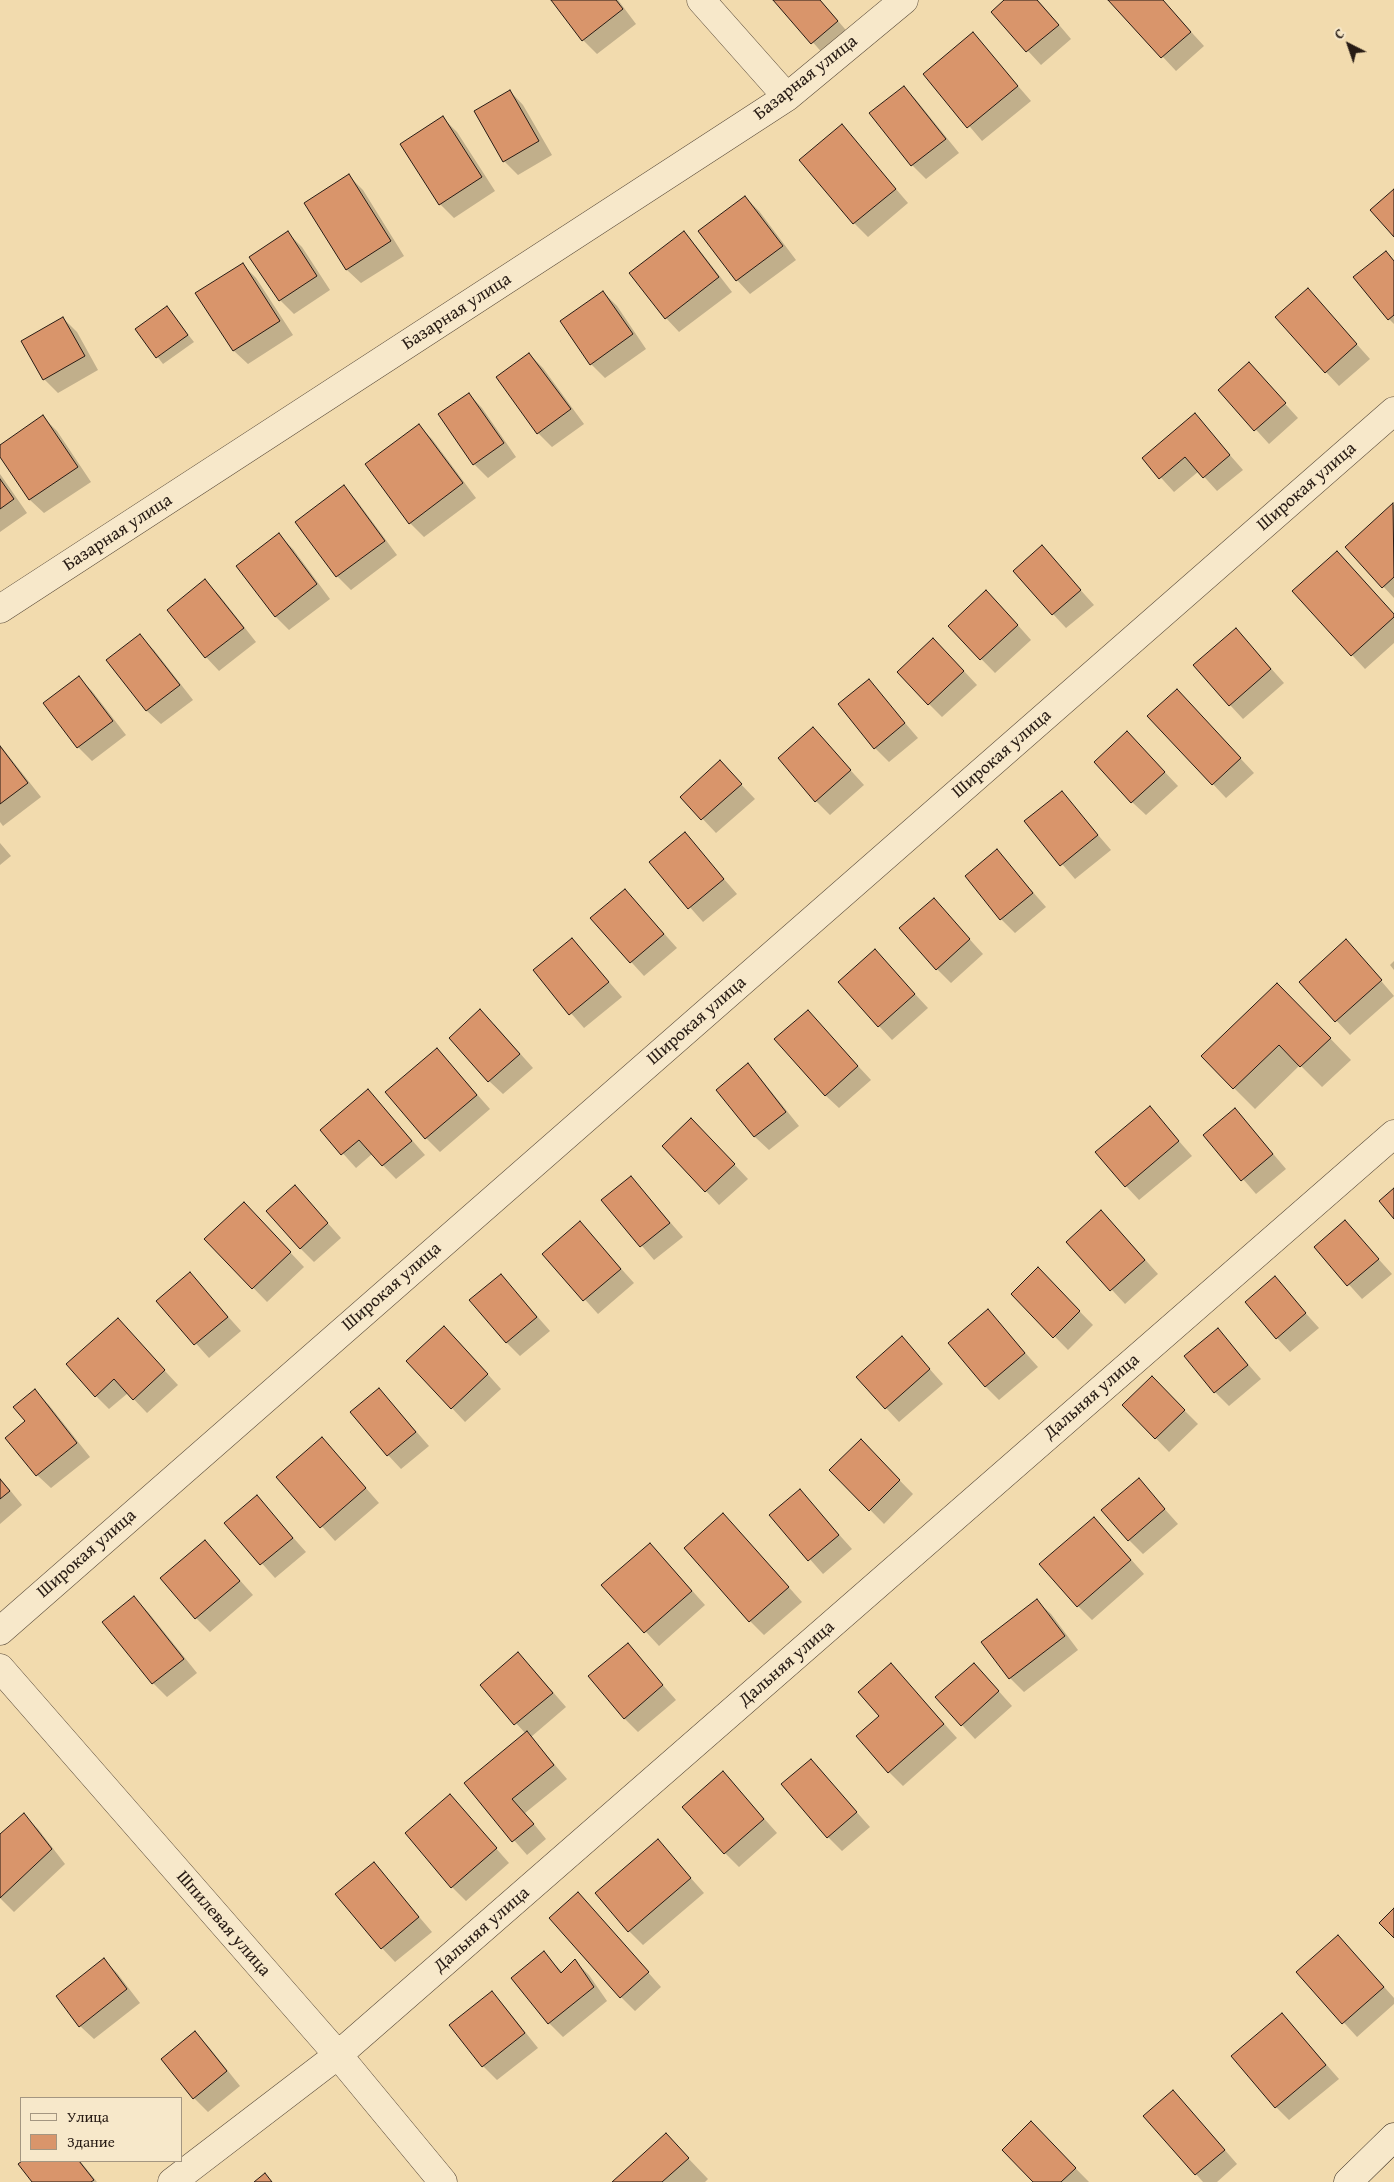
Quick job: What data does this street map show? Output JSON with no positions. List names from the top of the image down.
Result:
{
  "streets": {
    "street": [
      "Базарная улица",
      "Широкая улица",
      "Дальняя улица",
      "Шпилевая улица"
    ]
  },
  "crossings": [
    ["Дальняя улица", "Шпилевая улица"]
  ],
  "legend": ["Улица", "Здание"],
  "north": "top left"
}
